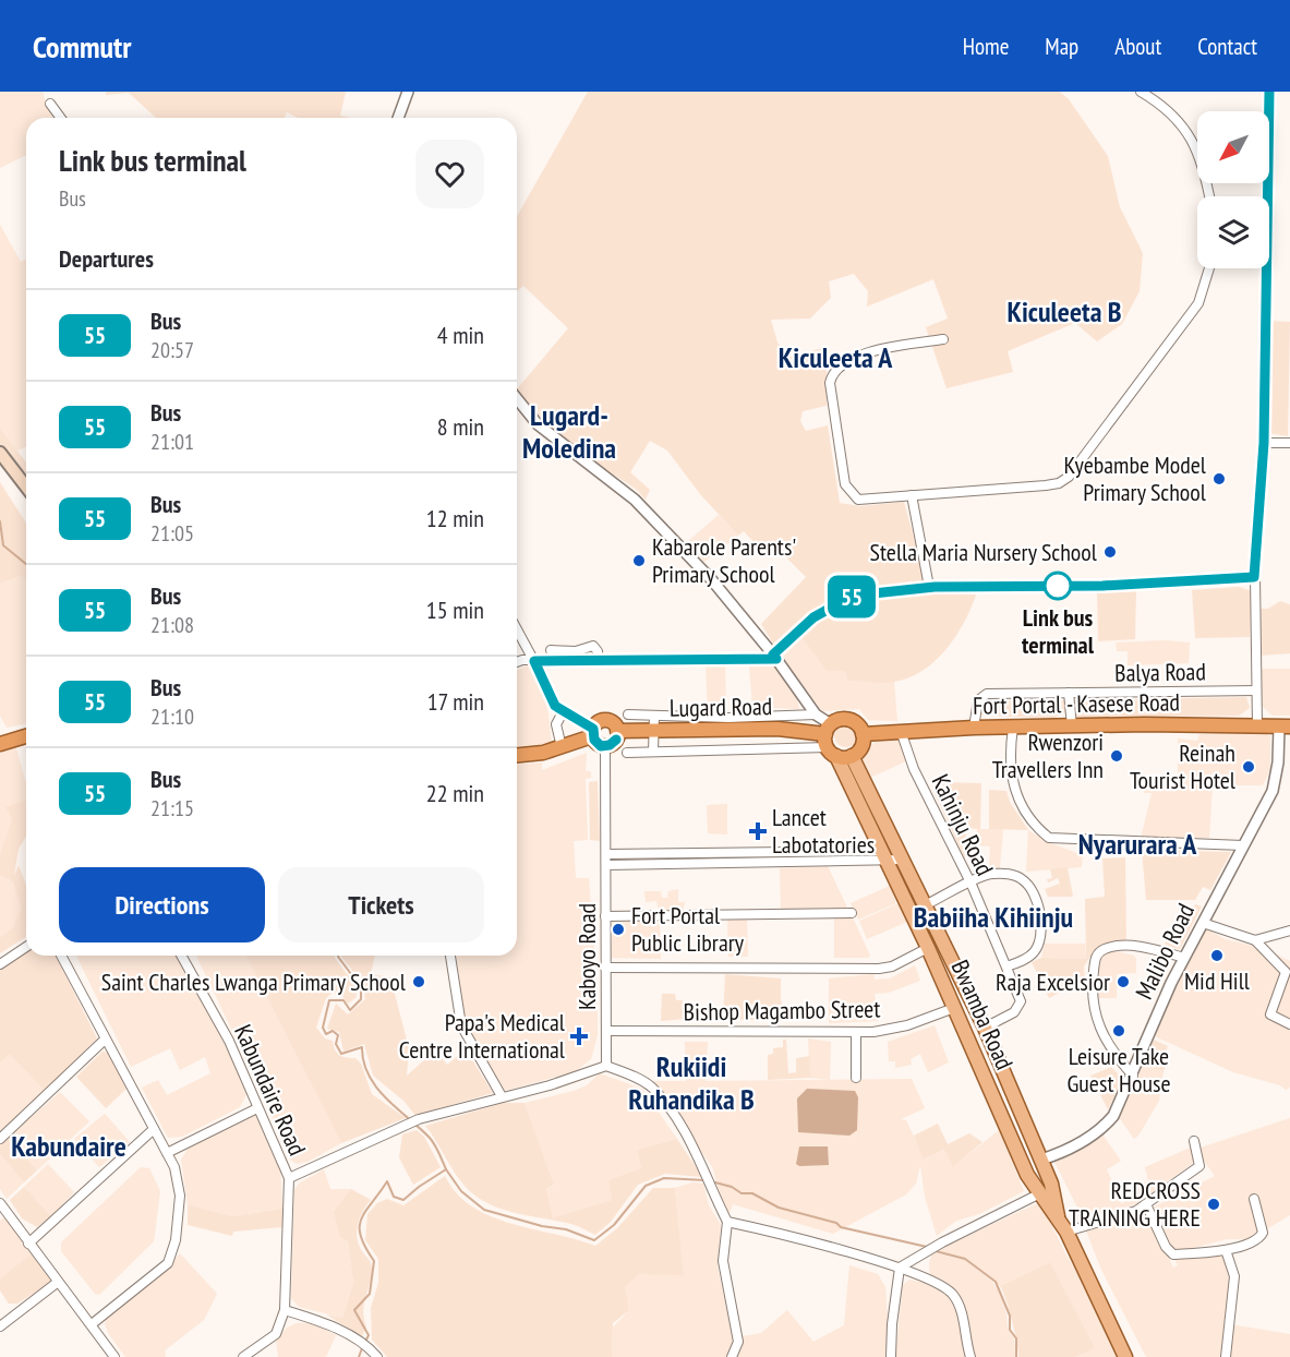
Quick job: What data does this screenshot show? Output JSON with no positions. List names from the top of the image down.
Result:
{
  "streets": {
    "highway": ["Fort Portal - Kasese Road", "Lugard Road"],
    "main road": ["Bwamba Road"],
    "street": [
      "Balya Road",
      "Kahinju Road",
      "Malibo Road",
      "Kaboyo Road",
      "Bishop Magambo Street",
      "Kabundaire Road"
    ]
  },
  "crossings": [
    ["Balya Road", "Fort Portal - Kasese Road"],
    ["Fort Portal - Kasese Road", "Kahinju Road"],
    ["Fort Portal - Kasese Road", "Malibo Road"],
    ["Lugard Road", "Kaboyo Road"],
    ["Lugard Road", "Bwamba Road"],
    ["Kahinju Road", "Bwamba Road"],
    ["Malibo Road", "Bwamba Road"],
    ["Kaboyo Road", "Bishop Magambo Street"],
    ["Bishop Magambo Street", "Bwamba Road"]
  ],
  "districts": [
    "Kiculeeta B",
    "Kiculeeta A",
    "Lugard- Moledina",
    "Nyarurara A",
    "Babiiha Kihiinju",
    "Rukiidi Ruhandika B",
    "Kabundaire"
  ],
  "places": {
    "other": [
      "Kyebambe Model Primary School",
      "Stella Maria Nursery School",
      "Kabarole Parents' Primary School",
      "Link bus terminal",
      "Rwenzori Travellers Inn",
      "Reinah Tourist Hotel",
      "Fort Portal Public Library",
      "Mid Hill",
      "Saint Charles Lwanga Primary School",
      "Raja Excelsior",
      "Leisure Take Guest House",
      "REDCROSS TRAINING HERE"
    ],
    "health": ["Lancet Labotatories", "Papa's Medical Centre International"]
  },
  "lines": ["bus line 55"],
  "north": "bottom left",
  "page": {
    "header": "Commutr",
    "nav": [
      "Home",
      "Map",
      "About",
      "Contact"
    ],
    "on_map": "55",
    "heading": [
      ["Link bus terminal", "Bus"],
      "Departures"
    ],
    "list": [
      {
        "mark": "55",
        "name": "Bus",
        "note": "20:57",
        "value": "4 min"
      },
      {
        "mark": "55",
        "name": "Bus",
        "note": "21:01",
        "value": "8 min"
      },
      {
        "mark": "55",
        "name": "Bus",
        "note": "21:05",
        "value": "12 min"
      },
      {
        "mark": "55",
        "name": "Bus",
        "note": "21:08",
        "value": "15 min"
      },
      {
        "mark": "55",
        "name": "Bus",
        "note": "21:10",
        "value": "17 min"
      },
      {
        "mark": "55",
        "name": "Bus",
        "note": "21:15",
        "value": "22 min"
      }
    ],
    "buttons": ["Directions", "Tickets"]
  }
}
